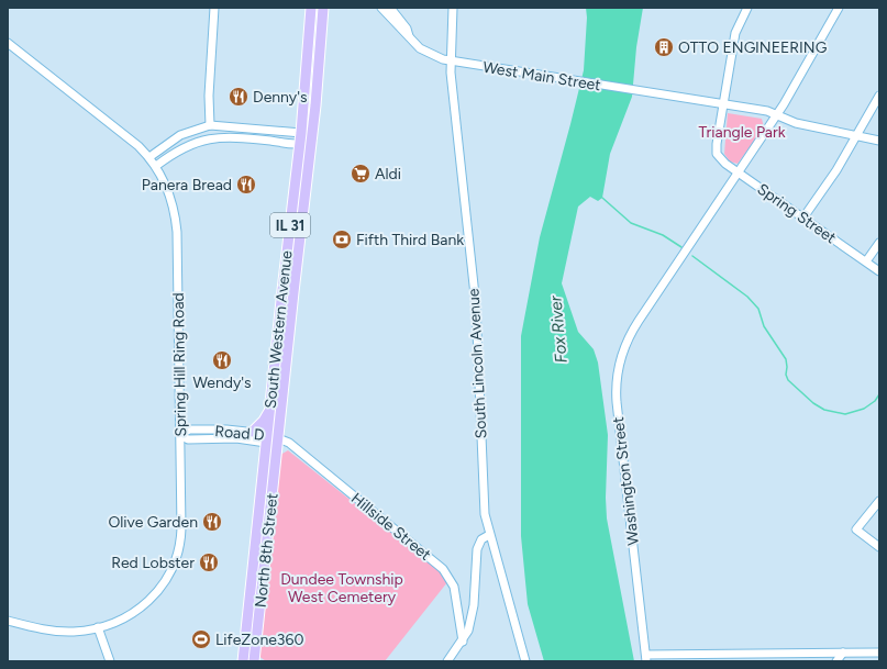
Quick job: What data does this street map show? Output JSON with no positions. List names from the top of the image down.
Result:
{
  "streets": {
    "main road": ["IL 31", "South Western Avenue", "North 8th Street"],
    "street": [
      "West Main Street",
      "Spring Street",
      "South Lincoln Avenue",
      "Spring Hill Ring Road",
      "Road D",
      "Washington Street",
      "Hillside Street"
    ]
  },
  "crossings": [
    ["West Main Street", "Spring Street"],
    ["West Main Street", "South Lincoln Avenue"],
    ["West Main Street", "Washington Street"],
    ["Spring Street", "Washington Street"],
    ["South Western Avenue", "Road D"],
    ["South Western Avenue", "Hillside Street"],
    ["South Western Avenue", "North 8th Street"],
    ["Spring Hill Ring Road", "Road D"],
    ["Road D", "Hillside Street"],
    ["Road D", "North 8th Street"],
    ["Hillside Street", "North 8th Street"]
  ],
  "water": ["Fox River"],
  "parks": ["Triangle Park", "Dundee Township West Cemetery"],
  "places": {
    "building": ["OTTO ENGINEERING"],
    "restaurant": [
      "Denny's",
      "Panera Bread",
      "Wendy's",
      "Olive Garden",
      "Red Lobster"
    ],
    "supermarket": ["Aldi"],
    "bank": ["Fifth Third Bank"],
    "sports": ["LifeZone360"]
  }
}
